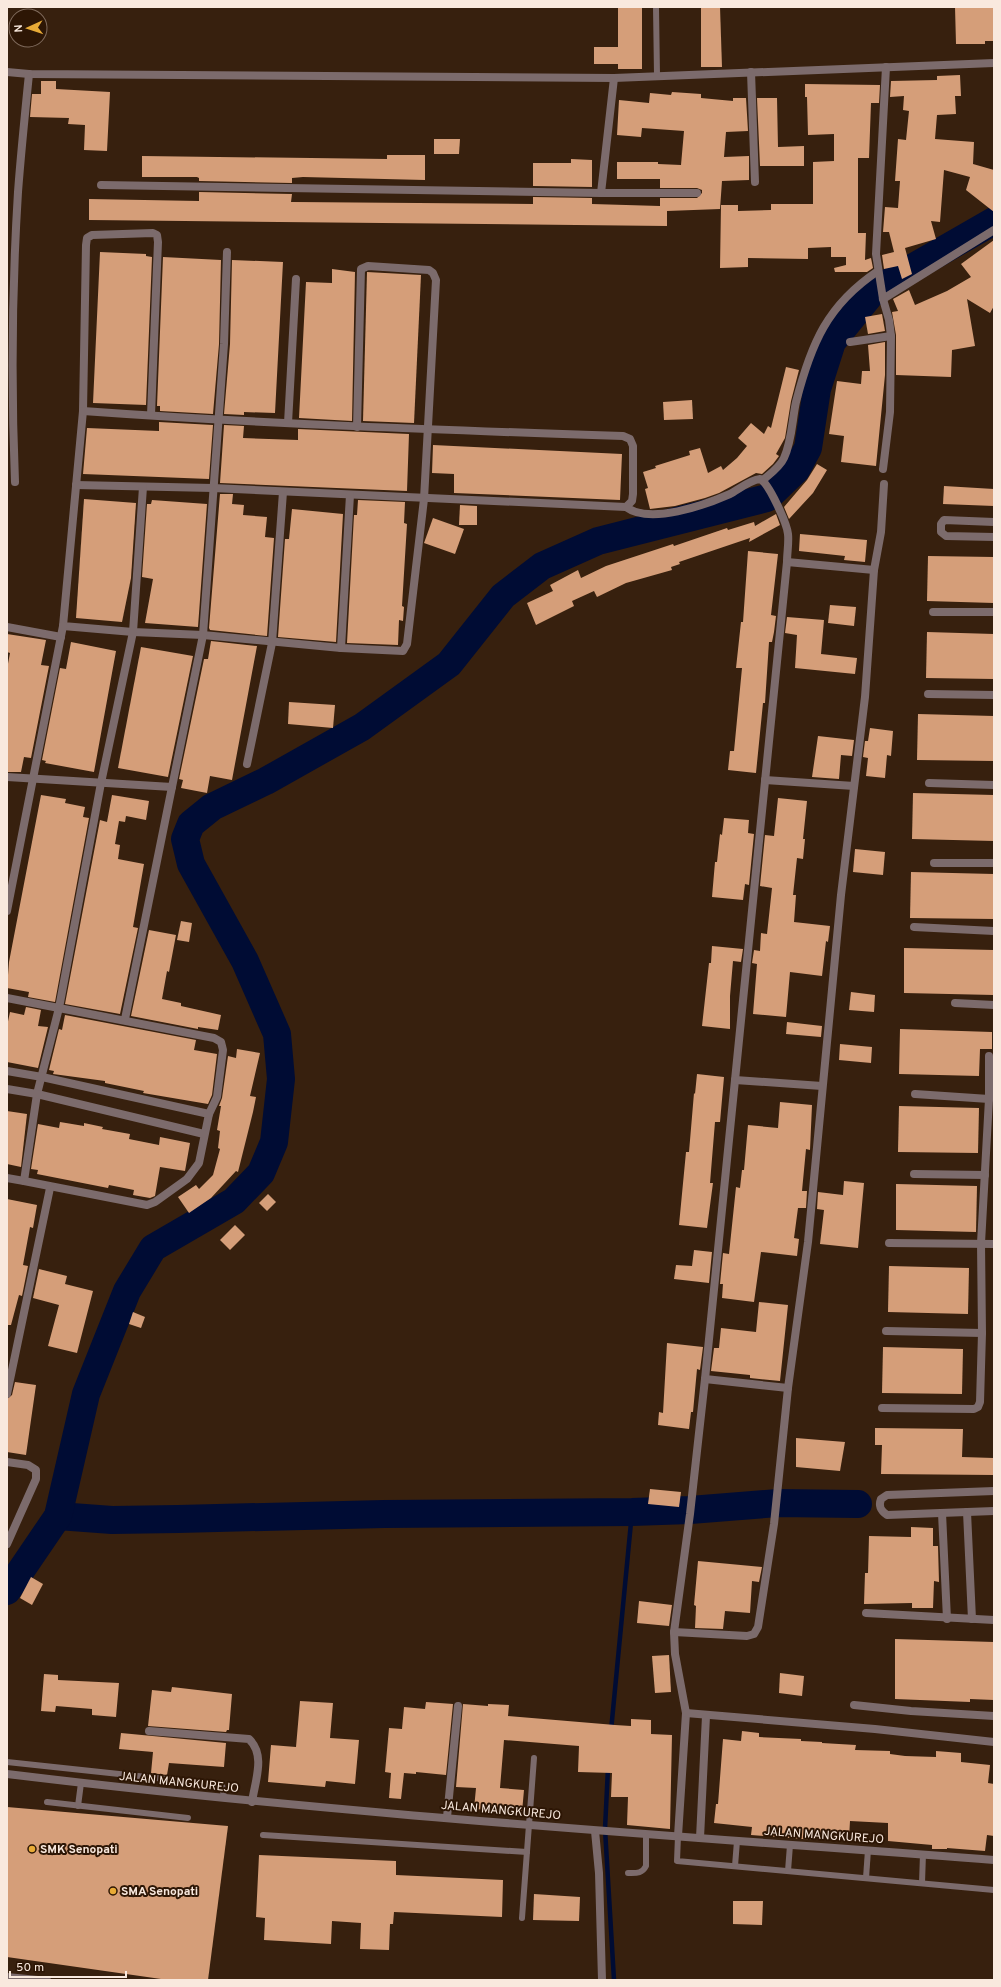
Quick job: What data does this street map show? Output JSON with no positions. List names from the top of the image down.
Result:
{
  "streets": {
    "street": ["JALAN MANGKUREJO"]
  },
  "places": ["SMK Senopati", "SMA Senopati"],
  "scale_bar": "50 m",
  "north": "left"
}
